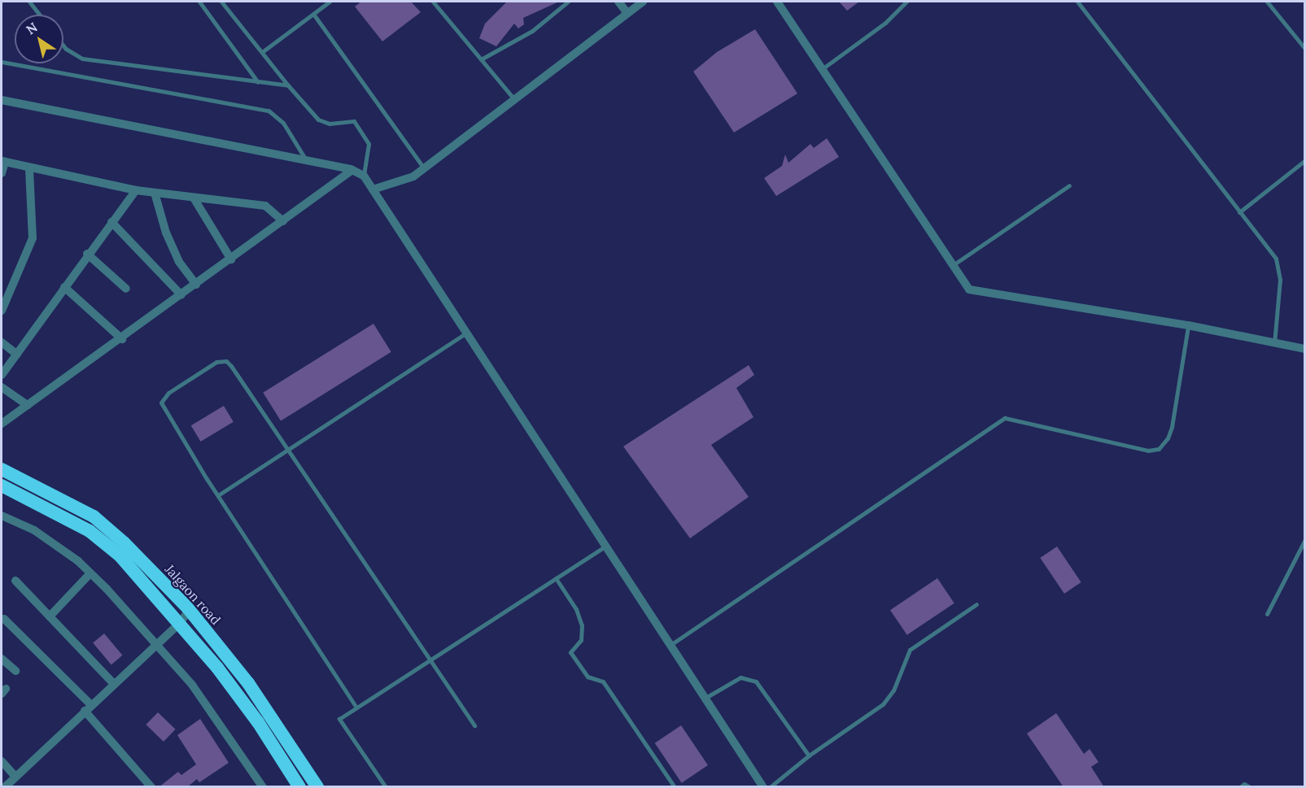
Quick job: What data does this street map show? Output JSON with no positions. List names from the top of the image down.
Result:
{
  "streets": {
    "highway": ["Jalgaon road"]
  },
  "north": "top left"
}
